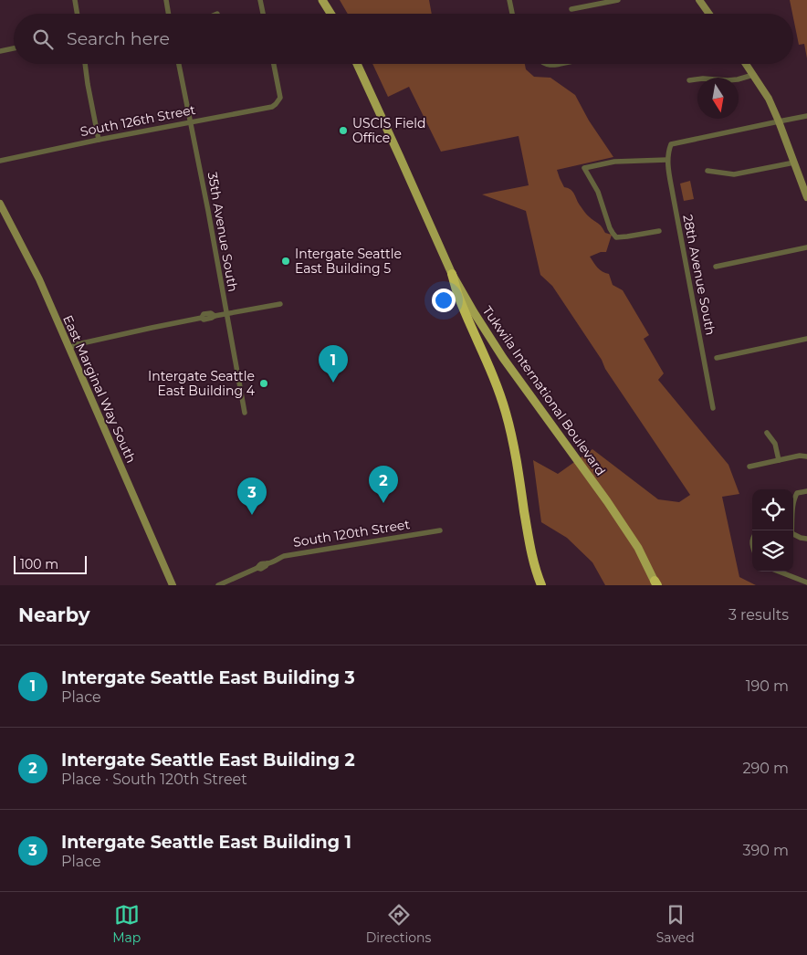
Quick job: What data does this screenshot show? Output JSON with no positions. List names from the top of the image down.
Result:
{
  "streets": {
    "main road": ["Tukwila International Boulevard"],
    "street": [
      "South 126th Street",
      "35th Avenue South",
      "28th Avenue South",
      "East Marginal Way South",
      "South 120th Street"
    ]
  },
  "crossings": [
    ["South 126th Street", "35th Avenue South"]
  ],
  "places": ["USCIS Field Office", "Intergate Seattle East Building 5", "Intergate Seattle East Building 4"],
  "scale_bar": "100 m",
  "north": "bottom",
  "page": {
    "search": "Search here",
    "pins": ["1", "2", "3"],
    "scale": "100 m",
    "heading": ["Nearby", "3 results"],
    "list": [
      {
        "mark": "1",
        "name": "Intergate Seattle East Building 3",
        "note": "Place",
        "value": "190 m"
      },
      {
        "mark": "2",
        "name": "Intergate Seattle East Building 2",
        "note": "Place · South 120th Street",
        "value": "290 m"
      },
      {
        "mark": "3",
        "name": "Intergate Seattle East Building 1",
        "note": "Place",
        "value": "390 m"
      }
    ],
    "nav": ["Map", "Directions", "Saved"]
  }
}
